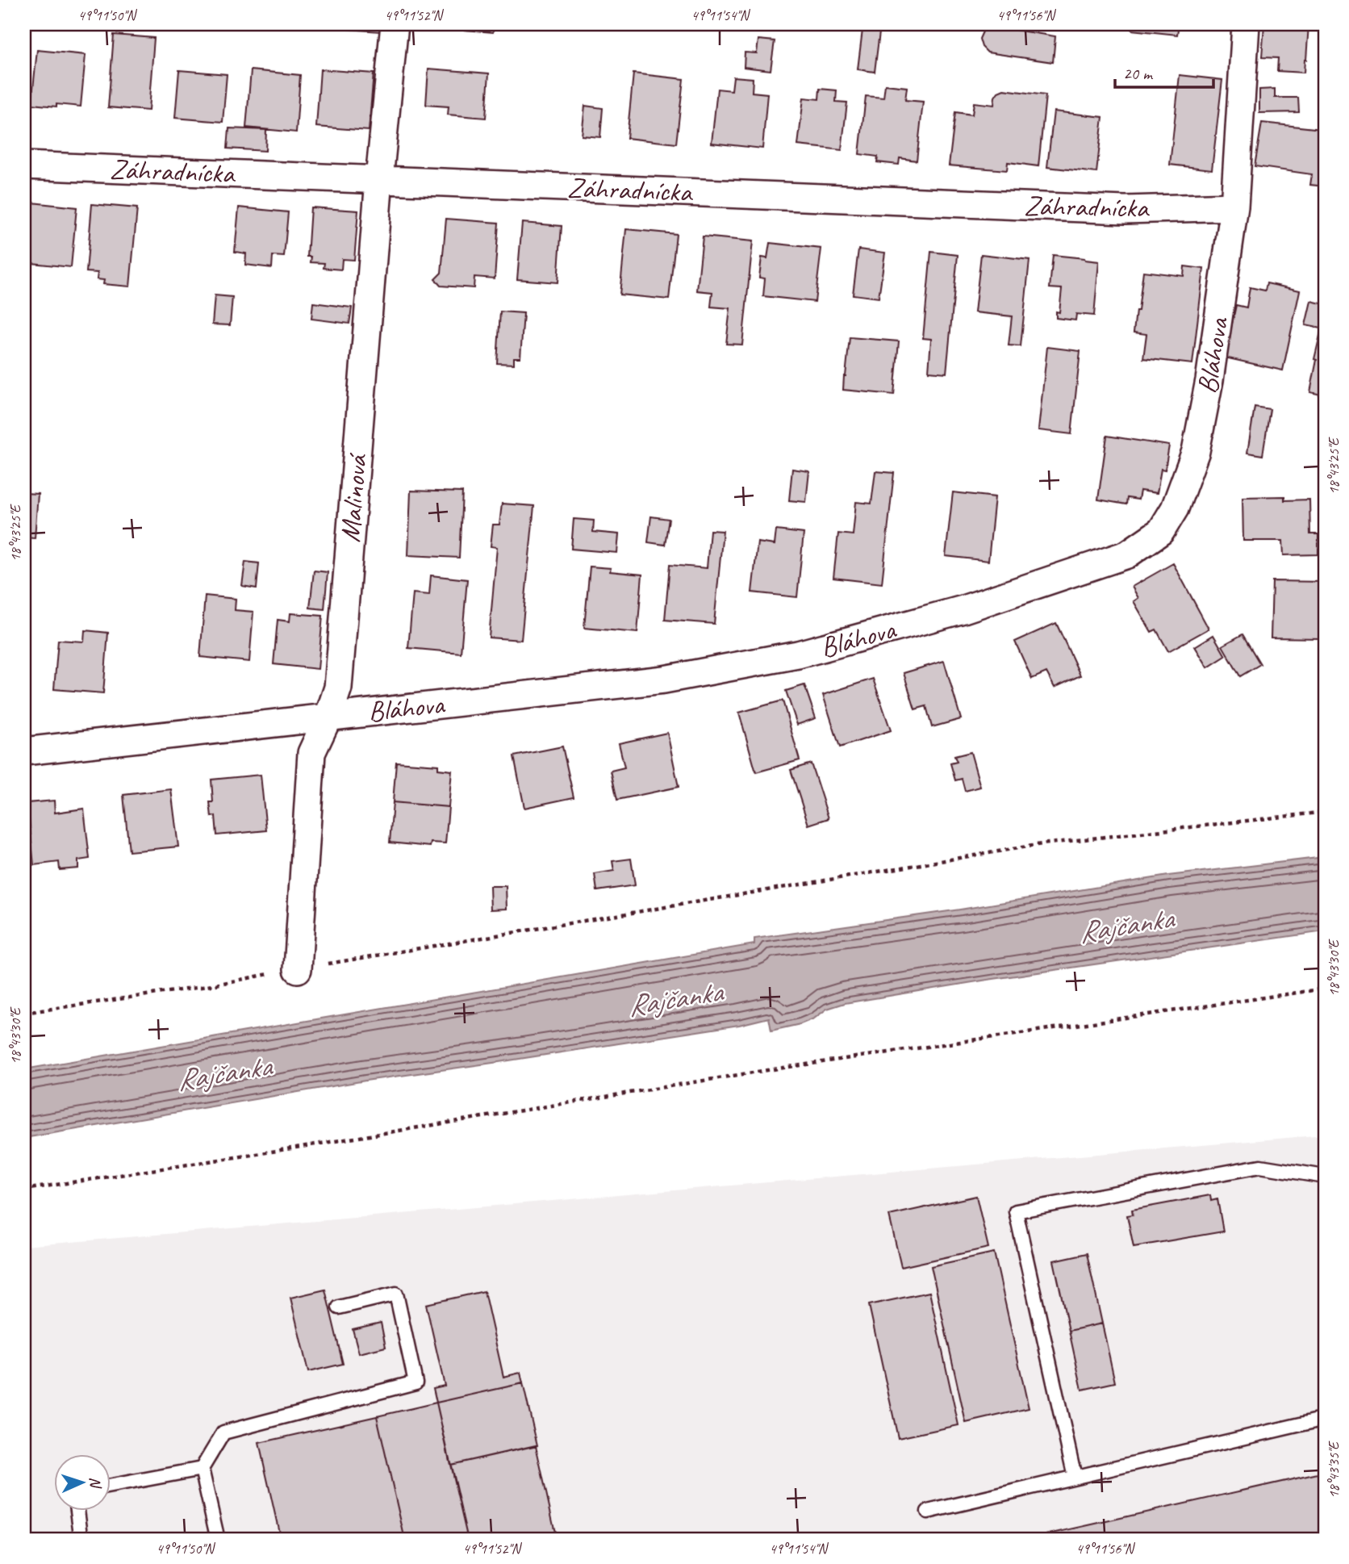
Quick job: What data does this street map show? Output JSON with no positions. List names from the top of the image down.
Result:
{
  "streets": {
    "street": ["Záhradnícka", "Bláhova", "Malinová"]
  },
  "crossings": [
    ["Záhradnícka", "Bláhova"],
    ["Záhradnícka", "Malinová"],
    ["Bláhova", "Malinová"]
  ],
  "water": ["Rajčanka"],
  "scale_bar": "20 m",
  "north": "right",
  "coordinates": [
    "49°11'50\"N",
    "49°11'52\"N",
    "49°11'54\"N",
    "49°11'56\"N",
    "18°43'25\"E",
    "18°43'30\"E",
    "18°43'35\"E"
  ]
}
